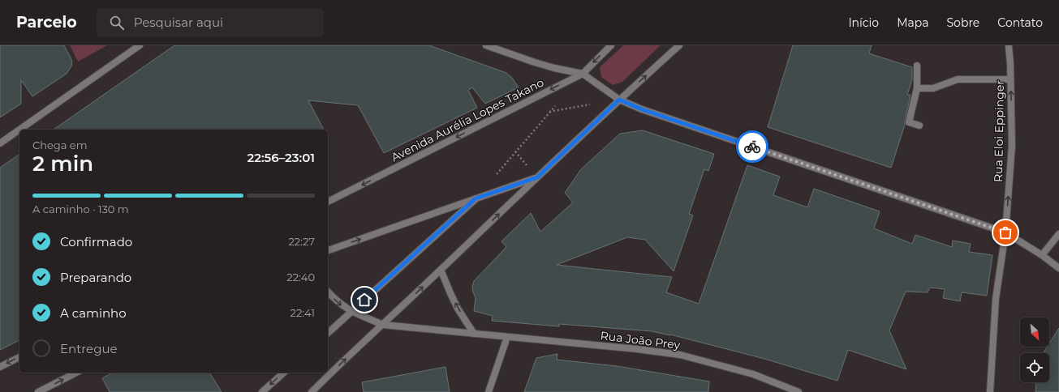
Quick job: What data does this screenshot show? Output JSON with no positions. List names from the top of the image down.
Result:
{
  "streets": {
    "street": ["Avenida Aurélia Lopes Takano", "Rua Eloi Eppinger", "Rua João Prey"]
  },
  "one_way": ["Rua Eloi Eppinger"],
  "north": "bottom right",
  "page": {
    "header": "Parcelo",
    "search": "Pesquisar aqui",
    "nav": [
      "Início",
      "Mapa",
      "Sobre",
      "Contato"
    ],
    "heading": ["2 min", "Chega em", "22:56–23:01"],
    "bar": "A caminho · 130 m",
    "list": [
      ["Confirmado", "22:27"],
      ["Preparando", "22:40"],
      ["A caminho", "22:41"],
      "Entregue"
    ]
  }
}
